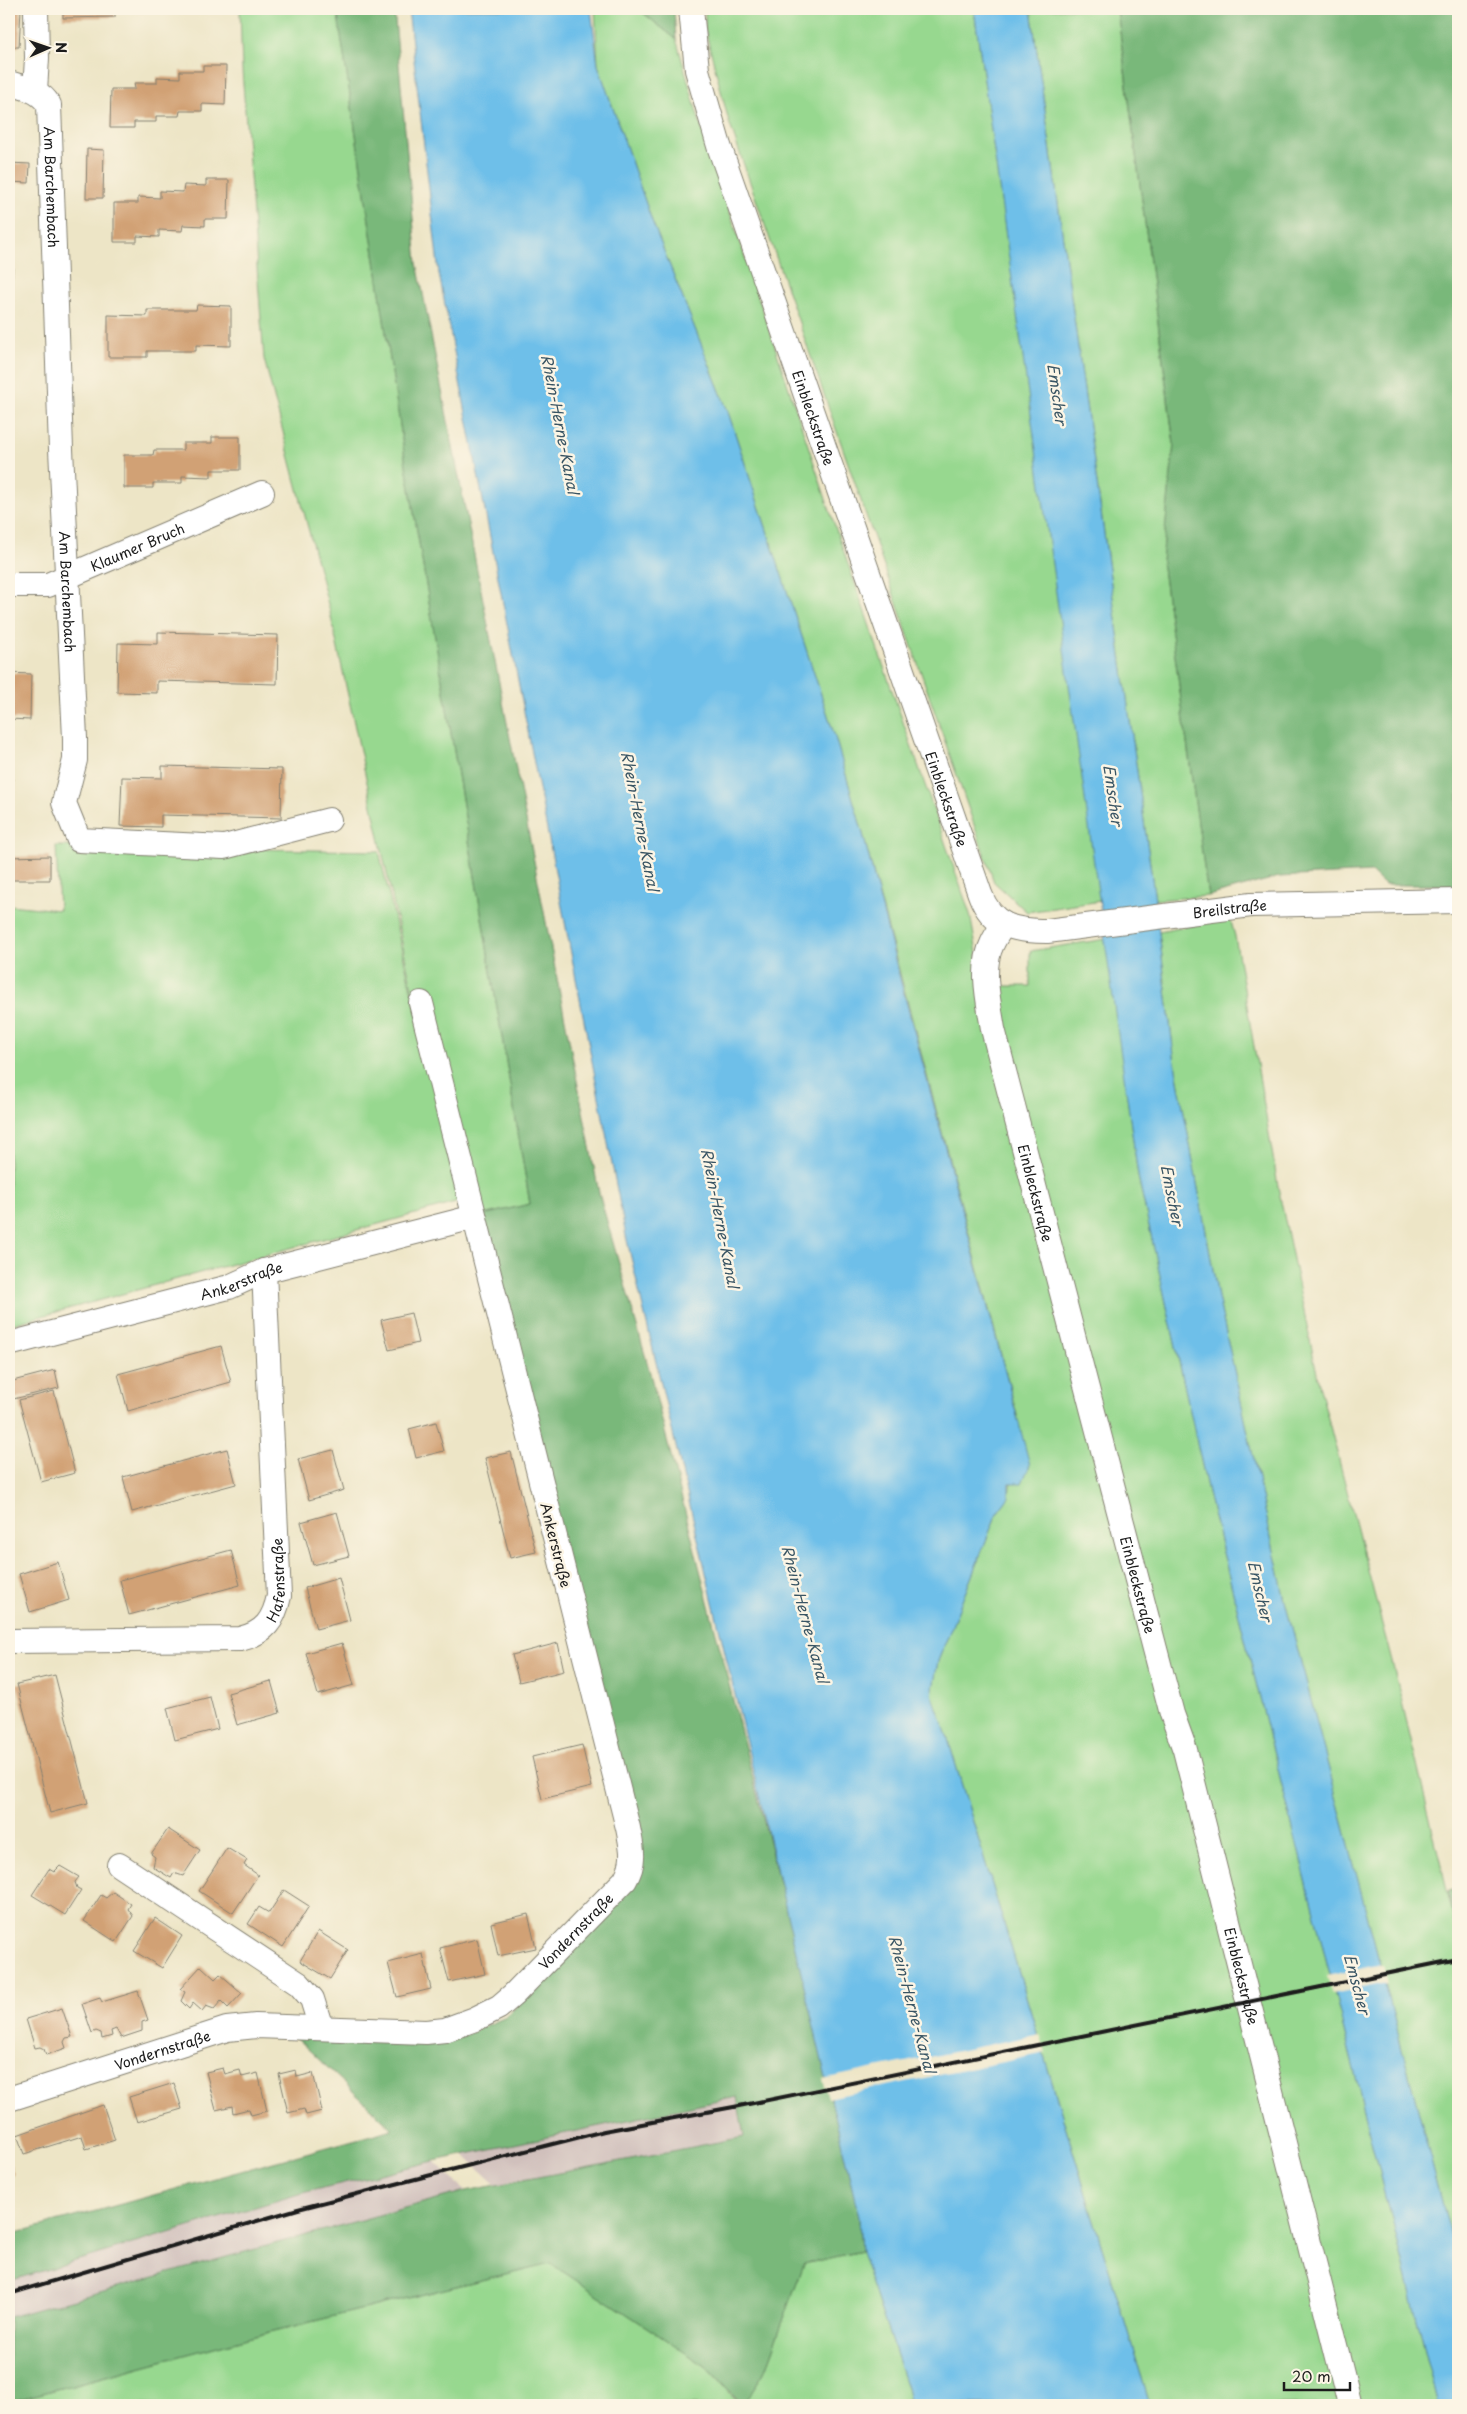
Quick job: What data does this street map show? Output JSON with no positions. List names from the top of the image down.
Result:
{
  "streets": {
    "street": [
      "Am Barchembach",
      "Einbleckstraße",
      "Klaumer Bruch",
      "Breilstraße",
      "Ankerstraße",
      "Hafenstraße",
      "Vondernstraße"
    ]
  },
  "crossings": [
    ["Am Barchembach", "Klaumer Bruch"],
    ["Einbleckstraße", "Breilstraße"],
    ["Ankerstraße", "Hafenstraße"],
    ["Ankerstraße", "Vondernstraße"]
  ],
  "water": ["Emscher", "Rhein-Herne-Kanal"],
  "scale_bar": "20 m",
  "north": "right"
}
